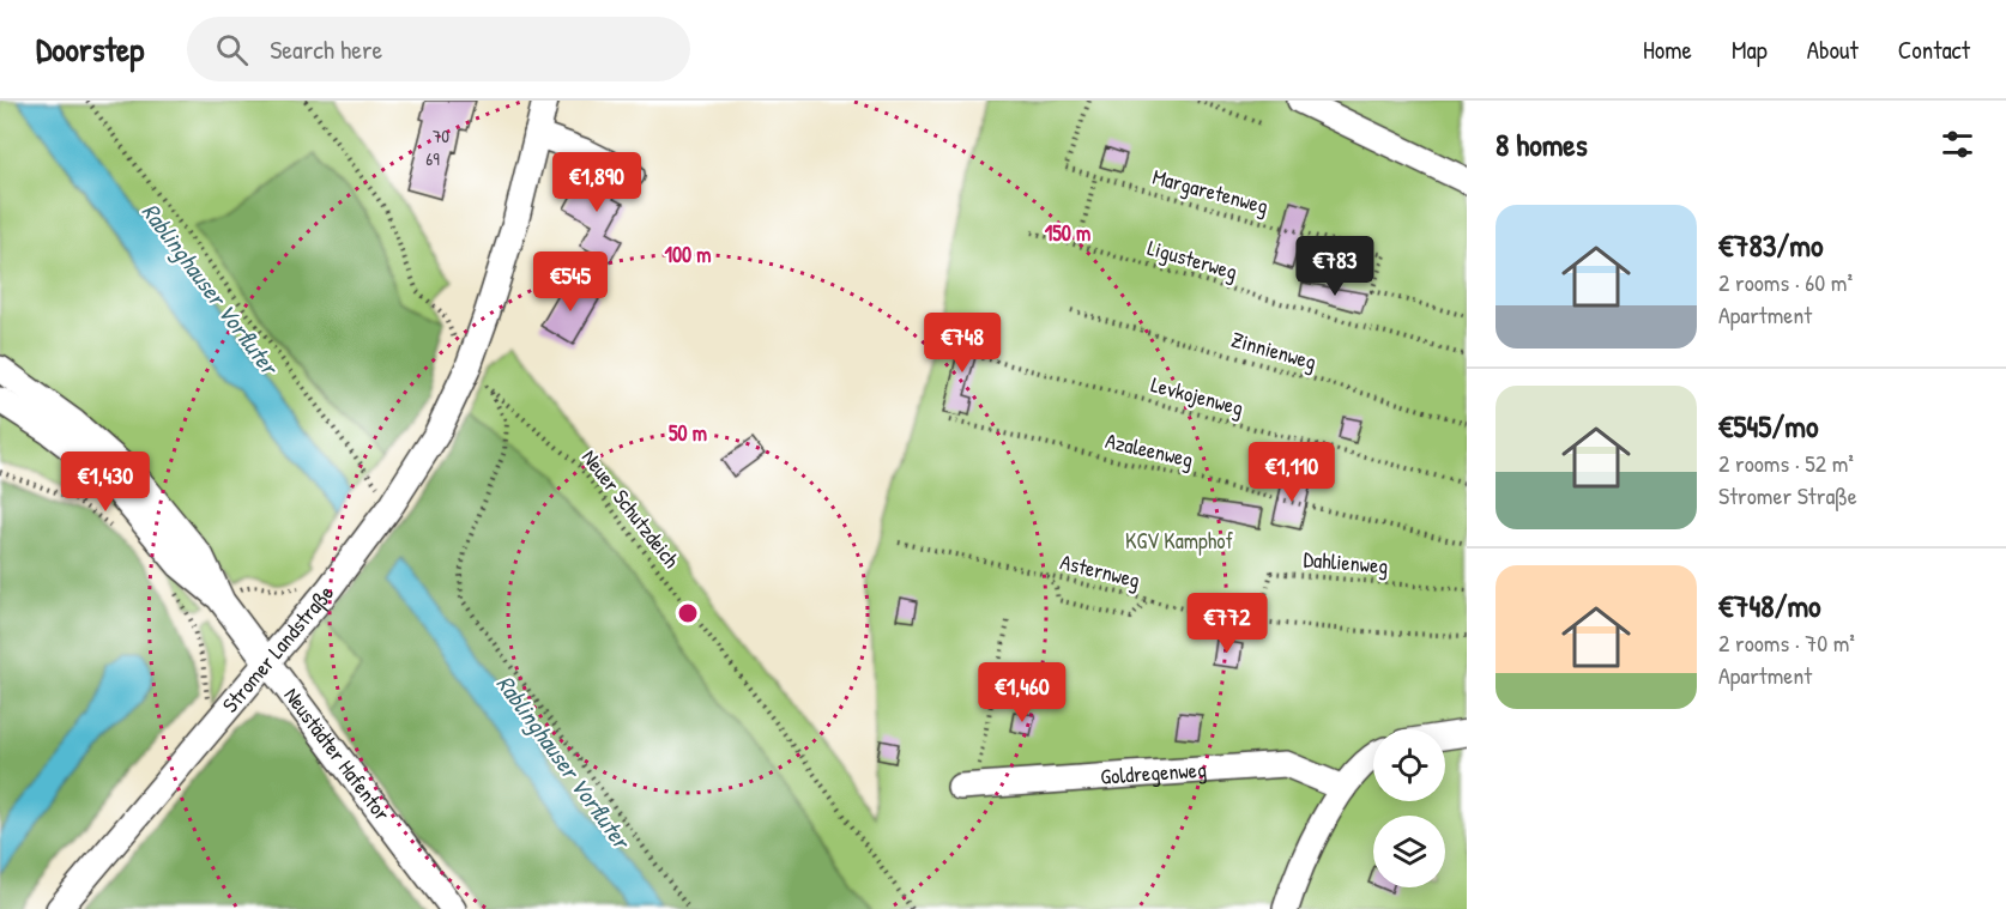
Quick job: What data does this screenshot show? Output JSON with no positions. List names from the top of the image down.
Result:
{
  "streets": {
    "street": ["Stromer Landstraße", "Neustädter Hafentor", "Goldregenweg"],
    "path": [
      "Margaretenweg",
      "Ligusterweg",
      "Zinnienweg",
      "Levkojenweg",
      "Azaleenweg",
      "Neuer Schutzdeich",
      "Dahlienweg",
      "Asternweg"
    ]
  },
  "crossings": [
    ["Neuer Schutzdeich", "Stromer Landstraße"],
    ["Dahlienweg", "Asternweg"],
    ["Stromer Landstraße", "Neustädter Hafentor"]
  ],
  "water": ["Rablinghauser Vorfluter"],
  "parks": ["KGV Kamphof"],
  "house_numbers": ["70", "69"],
  "page": {
    "header": "Doorstep",
    "search": "Search here",
    "nav": [
      "Home",
      "Map",
      "About",
      "Contact"
    ],
    "heading": "8 homes",
    "price": [
      "€1,890",
      "€783",
      "€545",
      "€748",
      "€1,110",
      "€1,430",
      "€772",
      "€1,460"
    ],
    "list": [
      {
        "name": "€783/mo",
        "note": "2 rooms · 60 m² · Apartment"
      },
      {
        "name": "€545/mo",
        "note": "2 rooms · 52 m² · Stromer Straße"
      },
      {
        "name": "€748/mo",
        "note": "2 rooms · 70 m² · Apartment"
      }
    ]
  },
  "rings": ["150 m", "100 m", "50 m"]
}
